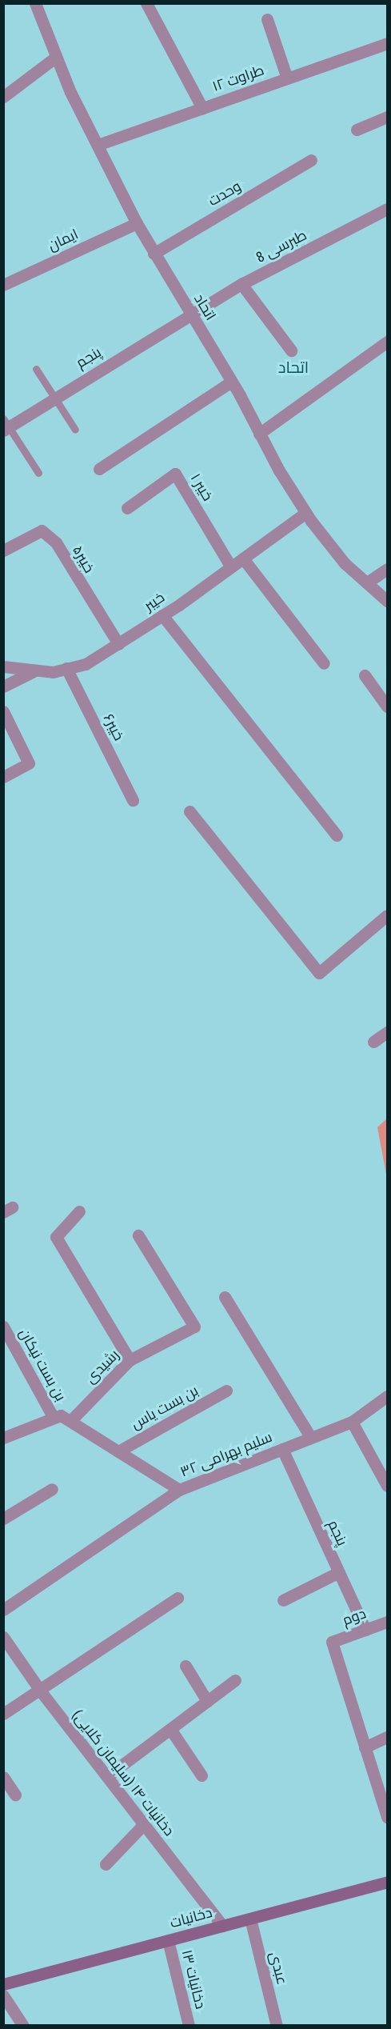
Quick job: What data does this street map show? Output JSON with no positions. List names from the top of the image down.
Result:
{
  "streets": {
    "main road": ["دخانیات"],
    "street": [
      "طراوت ۱۲",
      "وحدت",
      "ایمان",
      "طبرسی 8",
      "اتحاد",
      "پنجم",
      "خیبر ۱",
      "خیبر۵",
      "خیبر",
      "خیبر۶",
      "بن بست نیکان",
      "رشیدی",
      "بن بست یاس",
      "سلیم بهرامی ۳۲",
      "دوم",
      "دخانیات ۱۴ (سلیمان کلایی)",
      "عبدی",
      "دخانیات ۱۳"
    ]
  },
  "crossings": [
    ["طراوت ۱۲", "اتحاد"],
    ["وحدت", "اتحاد"],
    ["ایمان", "اتحاد"],
    ["طبرسی 8", "اتحاد"],
    ["طبرسی 8", "پنجم"],
    ["اتحاد", "پنجم"],
    ["اتحاد", "خیبر"],
    ["پنجم", "سلیم بهرامی ۳۲"],
    ["پنجم", "دوم"],
    ["خیبر ۱", "خیبر"],
    ["خیبر۵", "خیبر"],
    ["خیبر", "خیبر۶"],
    ["بن بست نیکان", "سلیم بهرامی ۳۲"],
    ["رشیدی", "سلیم بهرامی ۳۲"],
    ["بن بست یاس", "سلیم بهرامی ۳۲"],
    ["دخانیات ۱۴ (سلیمان کلایی)", "دخانیات"],
    ["دخانیات", "عبدی"],
    ["دخانیات", "دخانیات ۱۳"]
  ],
  "districts": ["اتحاد"]
}
